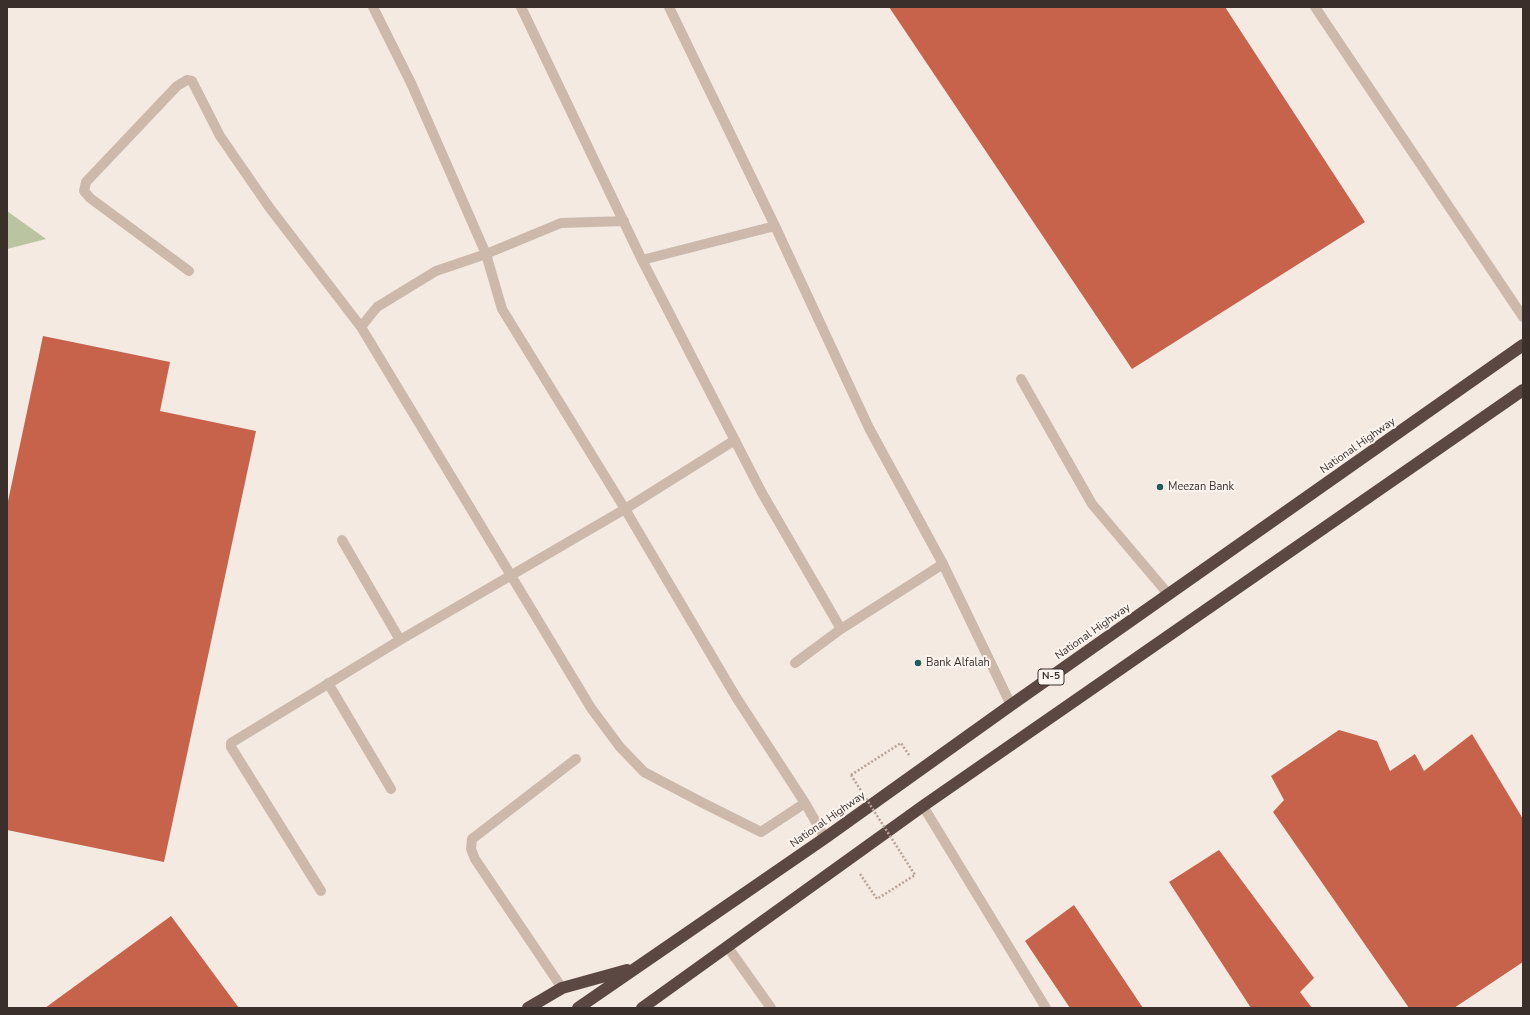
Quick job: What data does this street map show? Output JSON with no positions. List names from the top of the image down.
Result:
{
  "streets": {
    "highway": ["National Highway", "N-5"]
  },
  "places": ["Meezan Bank", "Bank Alfalah"]
}
